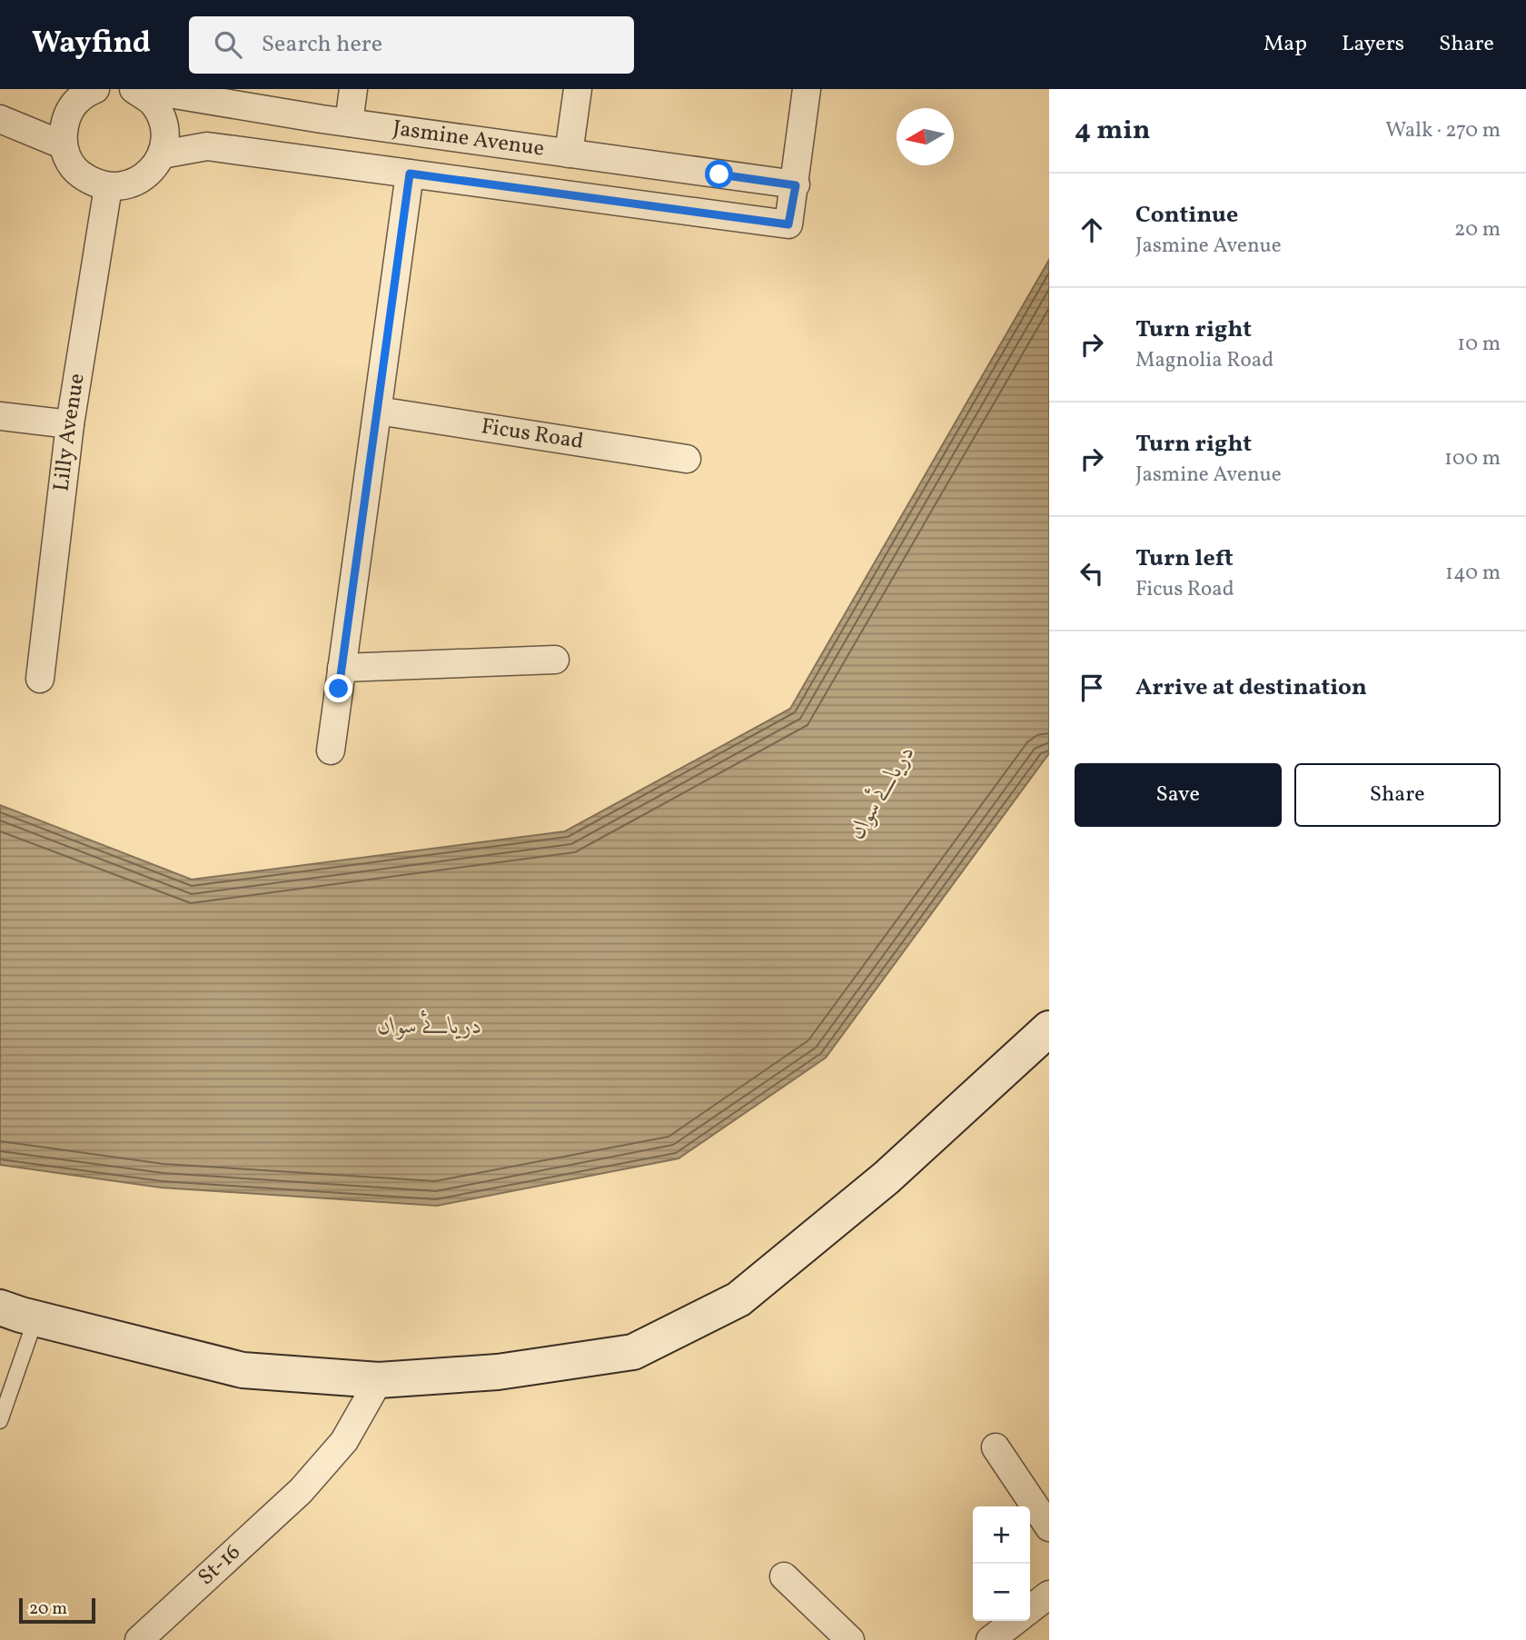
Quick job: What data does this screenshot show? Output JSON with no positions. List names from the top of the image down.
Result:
{
  "streets": {
    "street": [
      "Jasmine Avenue",
      "Lilly Avenue",
      "Ficus Road",
      "St-16"
    ]
  },
  "water": ["دریائے سواں"],
  "scale_bar": "20 m",
  "north": "left",
  "page": {
    "header": "Wayfind",
    "search": "Search here",
    "nav": ["Map", "Layers", "Share"],
    "heading": ["4 min", "Walk · 270 m"],
    "list": [
      ["Continue", "Jasmine Avenue", "20 m"],
      ["Turn right", "Magnolia Road", "10 m"],
      ["Turn right", "Jasmine Avenue", "100 m"],
      ["Turn left", "Ficus Road", "140 m"],
      "Arrive at destination"
    ],
    "buttons": ["Save", "Share"],
    "map_buttons": ["+", "−"],
    "scale": "20 m"
  }
}
